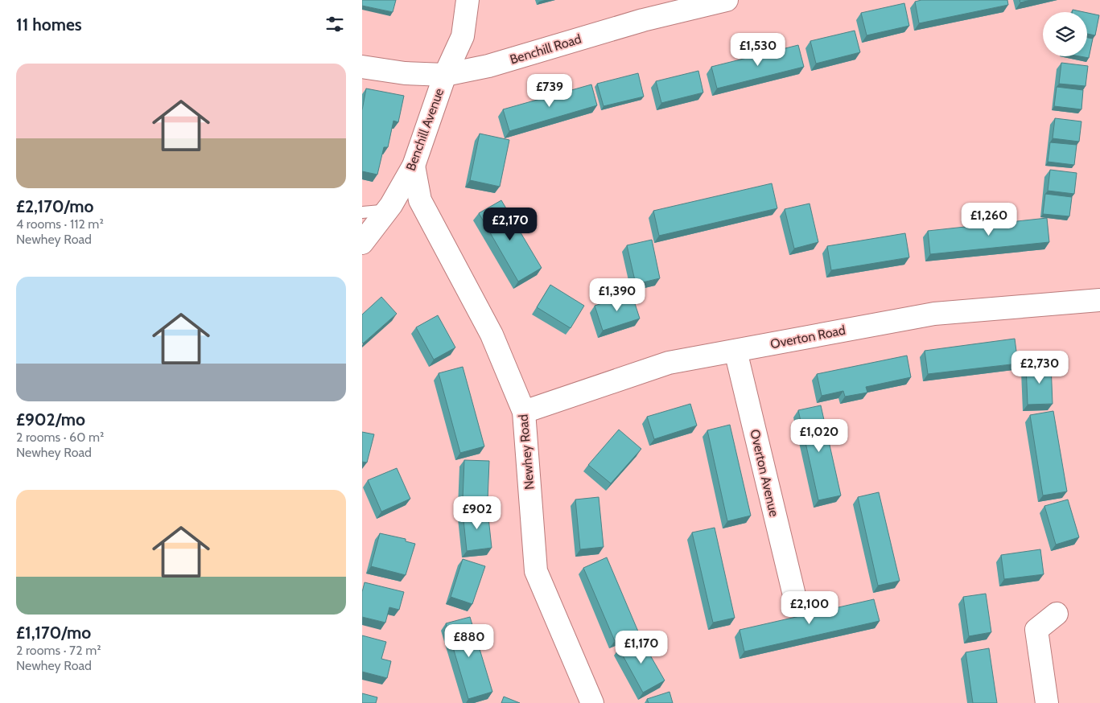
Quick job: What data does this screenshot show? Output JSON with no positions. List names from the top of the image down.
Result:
{
  "streets": {
    "street": [
      "Benchill Road",
      "Benchill Avenue",
      "Overton Road",
      "Newhey Road",
      "Overton Avenue"
    ]
  },
  "crossings": [
    ["Benchill Road", "Benchill Avenue"],
    ["Benchill Avenue", "Newhey Road"],
    ["Overton Road", "Newhey Road"],
    ["Overton Road", "Overton Avenue"]
  ],
  "page": {
    "heading": "11 homes",
    "price": [
      "£1,530",
      "£739",
      "£1,260",
      "£2,170",
      "£1,390",
      "£2,730",
      "£1,020",
      "£902",
      "£2,100",
      "£880",
      "£1,170"
    ],
    "list": [
      {
        "name": "£2,170/mo",
        "note": "4 rooms · 112 m² · Newhey Road"
      },
      {
        "name": "£902/mo",
        "note": "2 rooms · 60 m² · Newhey Road"
      },
      {
        "name": "£1,170/mo",
        "note": "2 rooms · 72 m² · Newhey Road"
      }
    ]
  }
}
